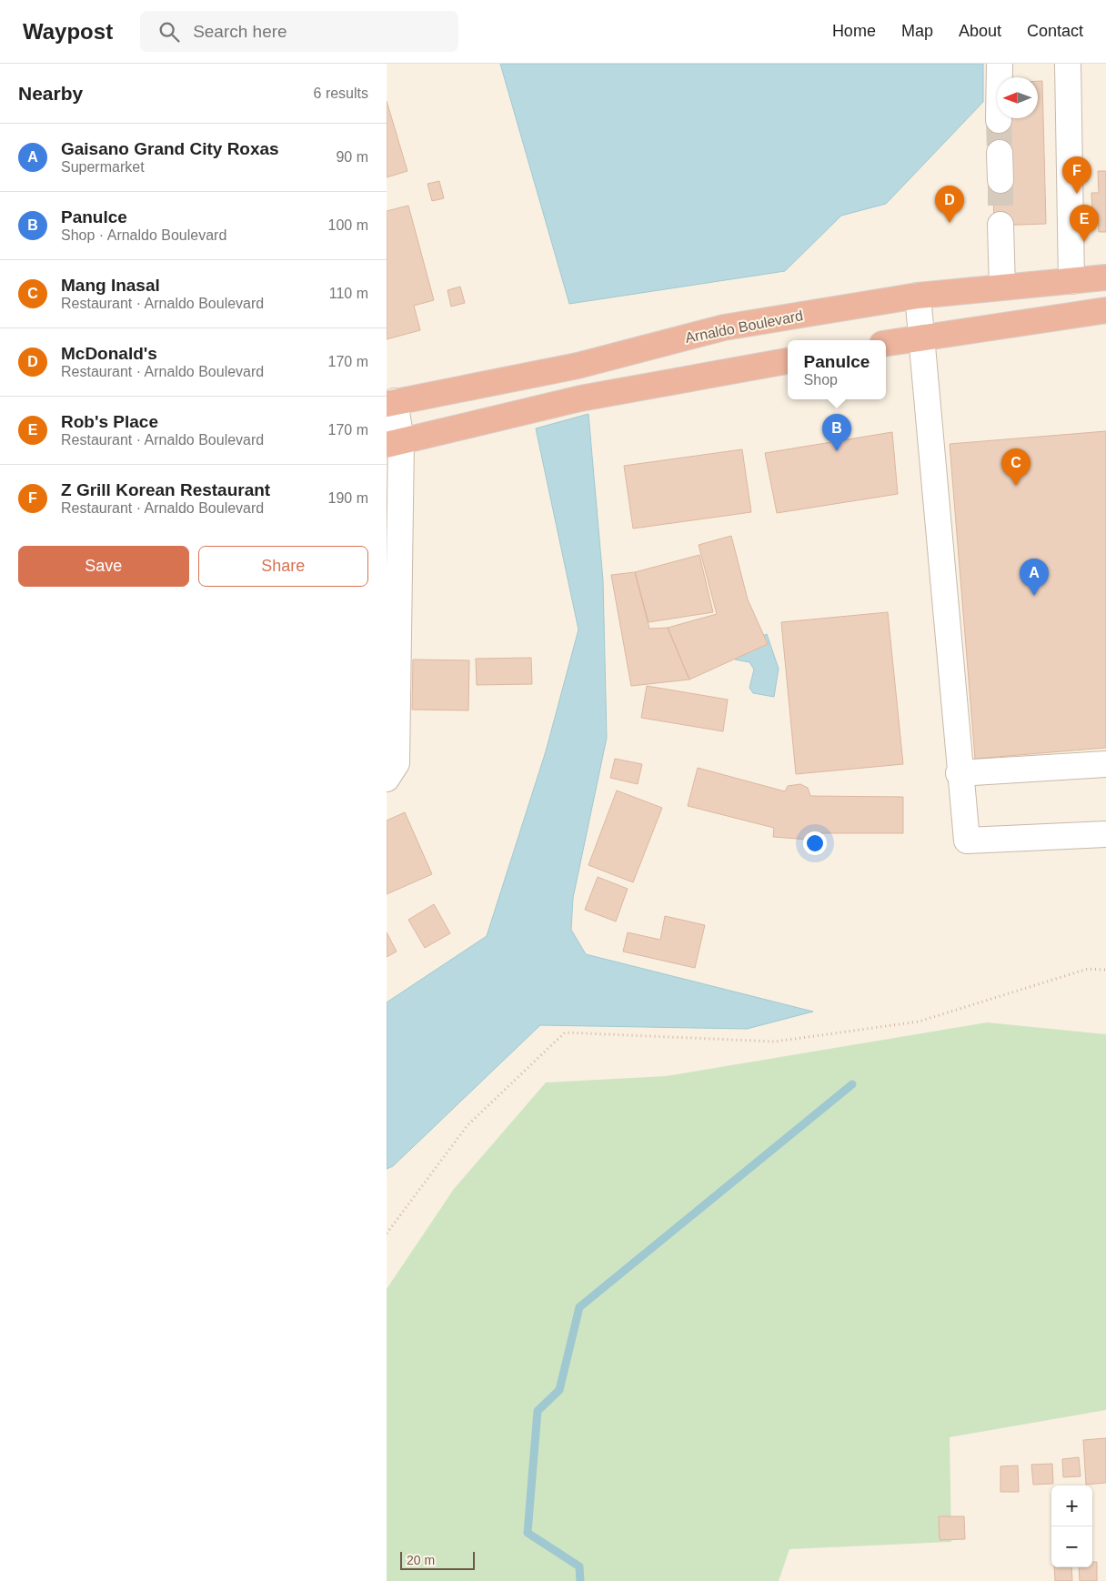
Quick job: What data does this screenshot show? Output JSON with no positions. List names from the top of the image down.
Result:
{
  "streets": {
    "highway": ["Arnaldo Boulevard"]
  },
  "scale_bar": "20 m",
  "north": "left",
  "page": {
    "header": "Waypost",
    "search": "Search here",
    "nav": [
      "Home",
      "Map",
      "About",
      "Contact"
    ],
    "heading": ["Nearby", "6 results"],
    "list": [
      {
        "mark": "A",
        "name": "Gaisano Grand City Roxas",
        "note": "Supermarket",
        "value": "90 m"
      },
      {
        "mark": "B",
        "name": "Panulce",
        "note": "Shop · Arnaldo Boulevard",
        "value": "100 m"
      },
      {
        "mark": "C",
        "name": "Mang Inasal",
        "note": "Restaurant · Arnaldo Boulevard",
        "value": "110 m"
      },
      {
        "mark": "D",
        "name": "McDonald's",
        "note": "Restaurant · Arnaldo Boulevard",
        "value": "170 m"
      },
      {
        "mark": "E",
        "name": "Rob's Place",
        "note": "Restaurant · Arnaldo Boulevard",
        "value": "170 m"
      },
      {
        "mark": "F",
        "name": "Z Grill Korean Restaurant",
        "note": "Restaurant · Arnaldo Boulevard",
        "value": "190 m"
      }
    ],
    "pins": [
      "F",
      "D",
      "E",
      "B",
      "C",
      "A"
    ],
    "popup": ["Panulce", "Shop"],
    "buttons": ["Save", "Share"],
    "map_buttons": ["+", "−"],
    "scale": "20 m"
  }
}
